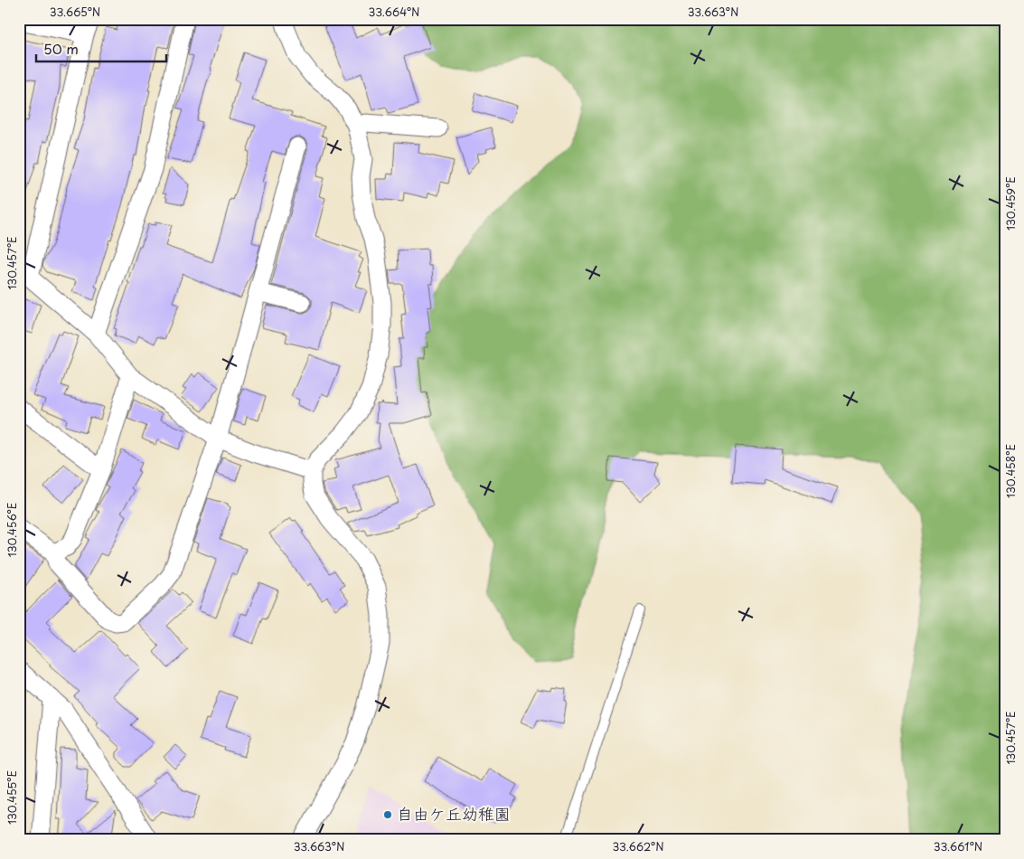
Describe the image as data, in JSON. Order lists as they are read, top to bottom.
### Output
{
  "places": ["自由ケ丘幼稚園"],
  "scale_bar": "50 m",
  "coordinates": [
    "33.665°N",
    "33.664°N",
    "33.663°N",
    "130.459°E",
    "130.457°E",
    "130.458°E",
    "130.456°E",
    "130.455°E",
    "33.662°N",
    "33.661°N"
  ]
}
